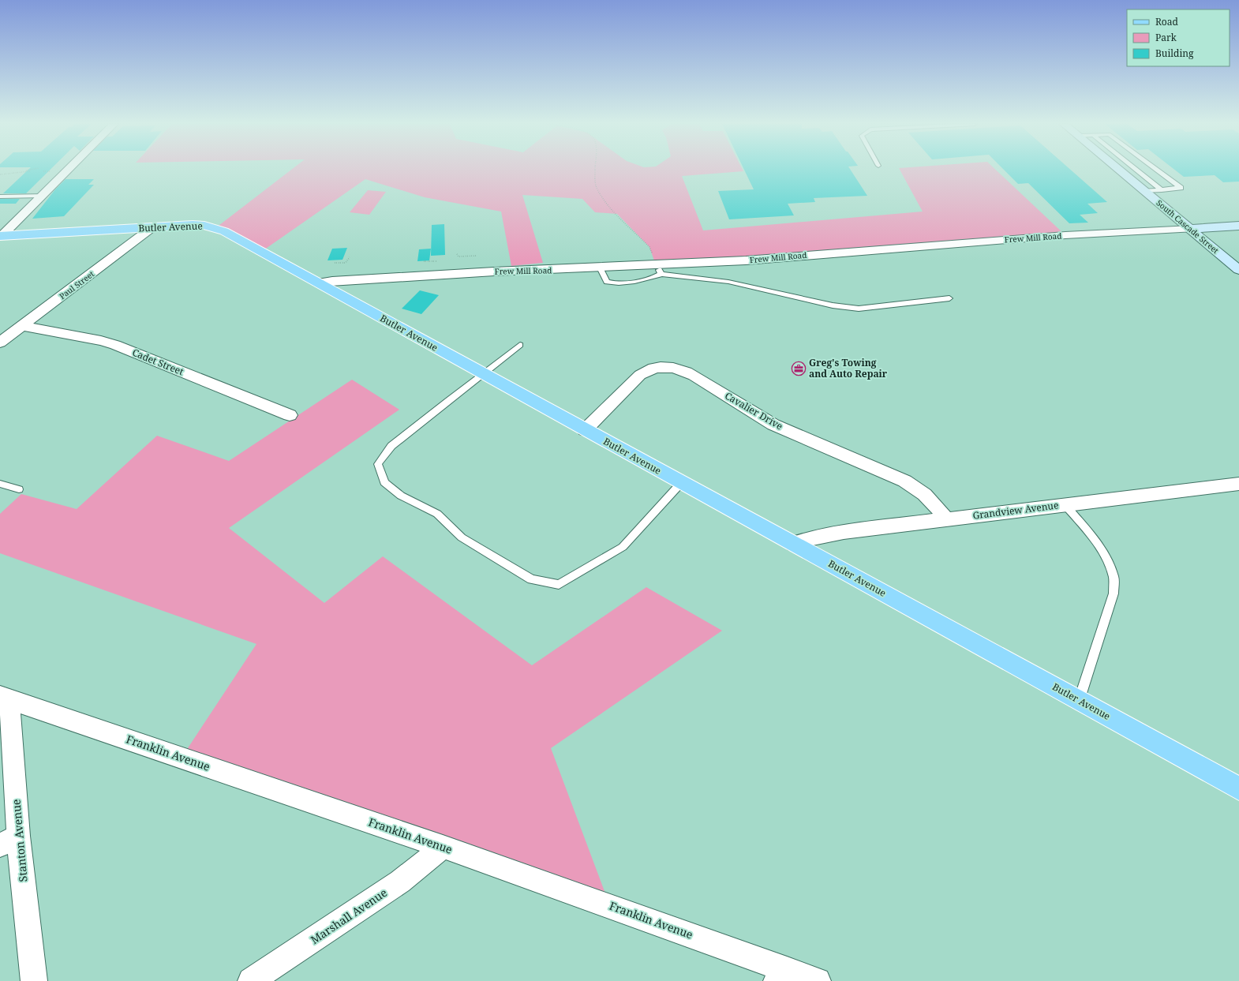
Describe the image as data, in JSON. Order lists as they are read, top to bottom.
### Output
{
  "streets": {
    "main road": ["Butler Avenue"],
    "street": [
      "South Cascade Street",
      "Frew Mill Road",
      "Paul Street",
      "Cadet Street",
      "Cavalier Drive",
      "Grandview Avenue",
      "Franklin Avenue",
      "Stanton Avenue",
      "Marshall Avenue"
    ]
  },
  "crossings": [
    ["South Cascade Street", "Frew Mill Road"],
    ["Butler Avenue", "Frew Mill Road"],
    ["Butler Avenue", "Paul Street"],
    ["Butler Avenue", "Cavalier Drive"],
    ["Butler Avenue", "Grandview Avenue"],
    ["Paul Street", "Cadet Street"],
    ["Cavalier Drive", "Grandview Avenue"],
    ["Franklin Avenue", "Stanton Avenue"],
    ["Franklin Avenue", "Marshall Avenue"]
  ],
  "places": {
    "office": ["Greg's Towing and Auto Repair"]
  },
  "legend": ["Road", "Park", "Building"]
}
